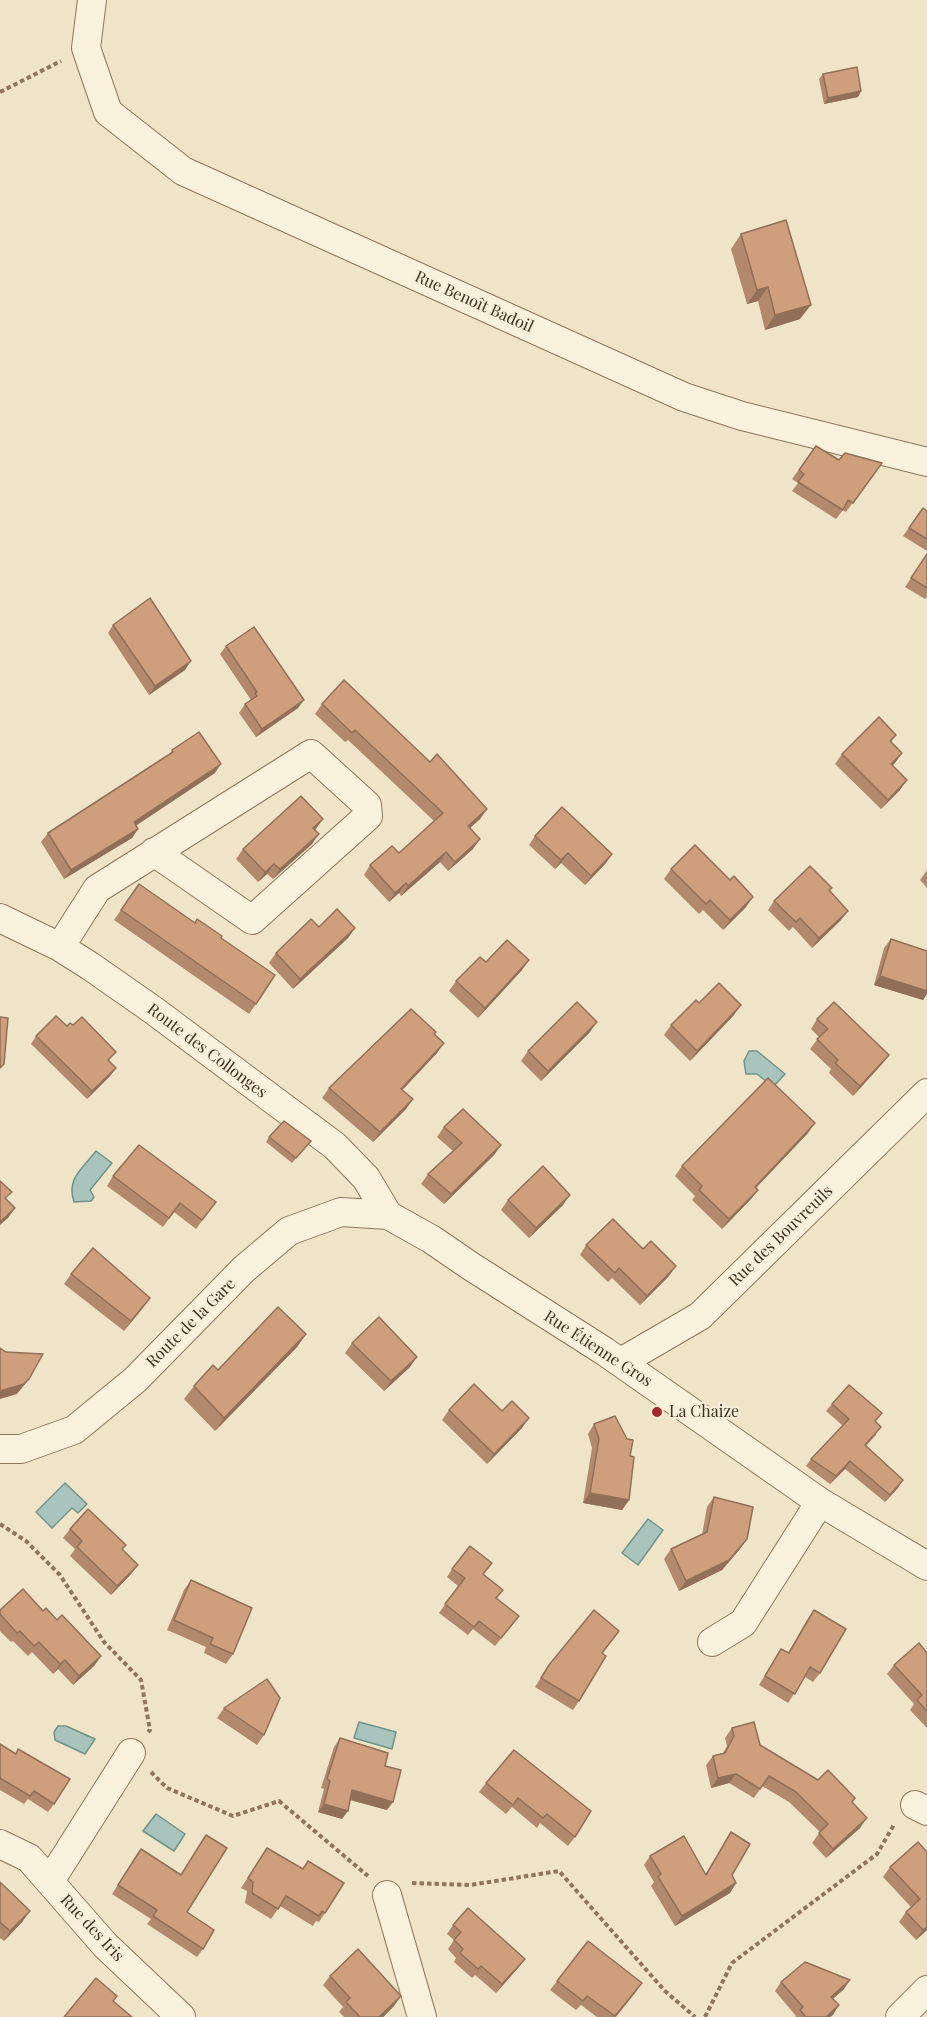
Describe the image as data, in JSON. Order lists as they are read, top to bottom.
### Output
{
  "streets": {
    "street": [
      "Rue Benoît Badoil",
      "Route des Collonges",
      "Rue des Bouvreuils",
      "Route de la Gare",
      "Rue Étienne Gros",
      "Rue des Iris"
    ]
  },
  "crossings": [
    ["Route des Collonges", "Route de la Gare"],
    ["Route des Collonges", "Rue Étienne Gros"],
    ["Rue des Bouvreuils", "Rue Étienne Gros"],
    ["Route de la Gare", "Rue Étienne Gros"]
  ],
  "places": ["La Chaize"]
}
